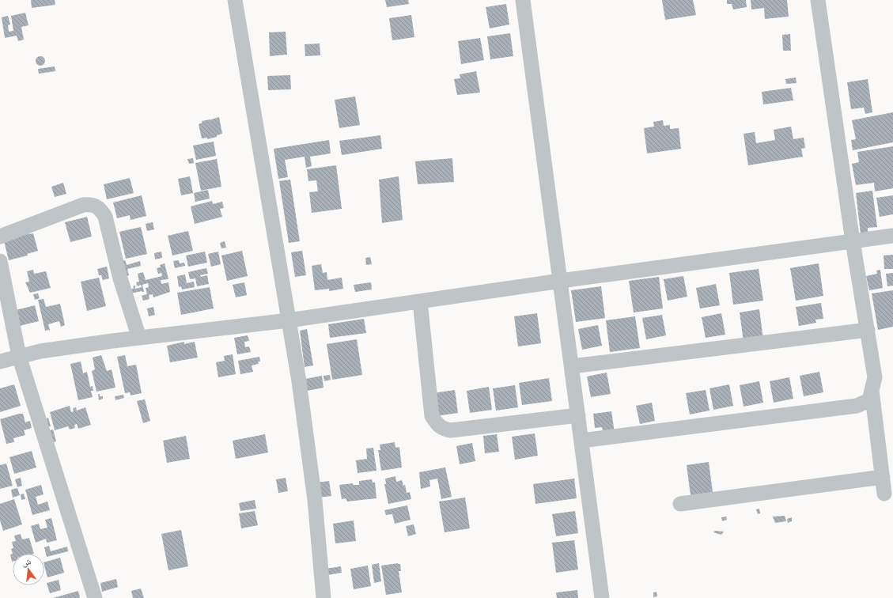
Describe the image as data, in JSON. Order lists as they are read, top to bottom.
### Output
{
  "north": "top"
}
